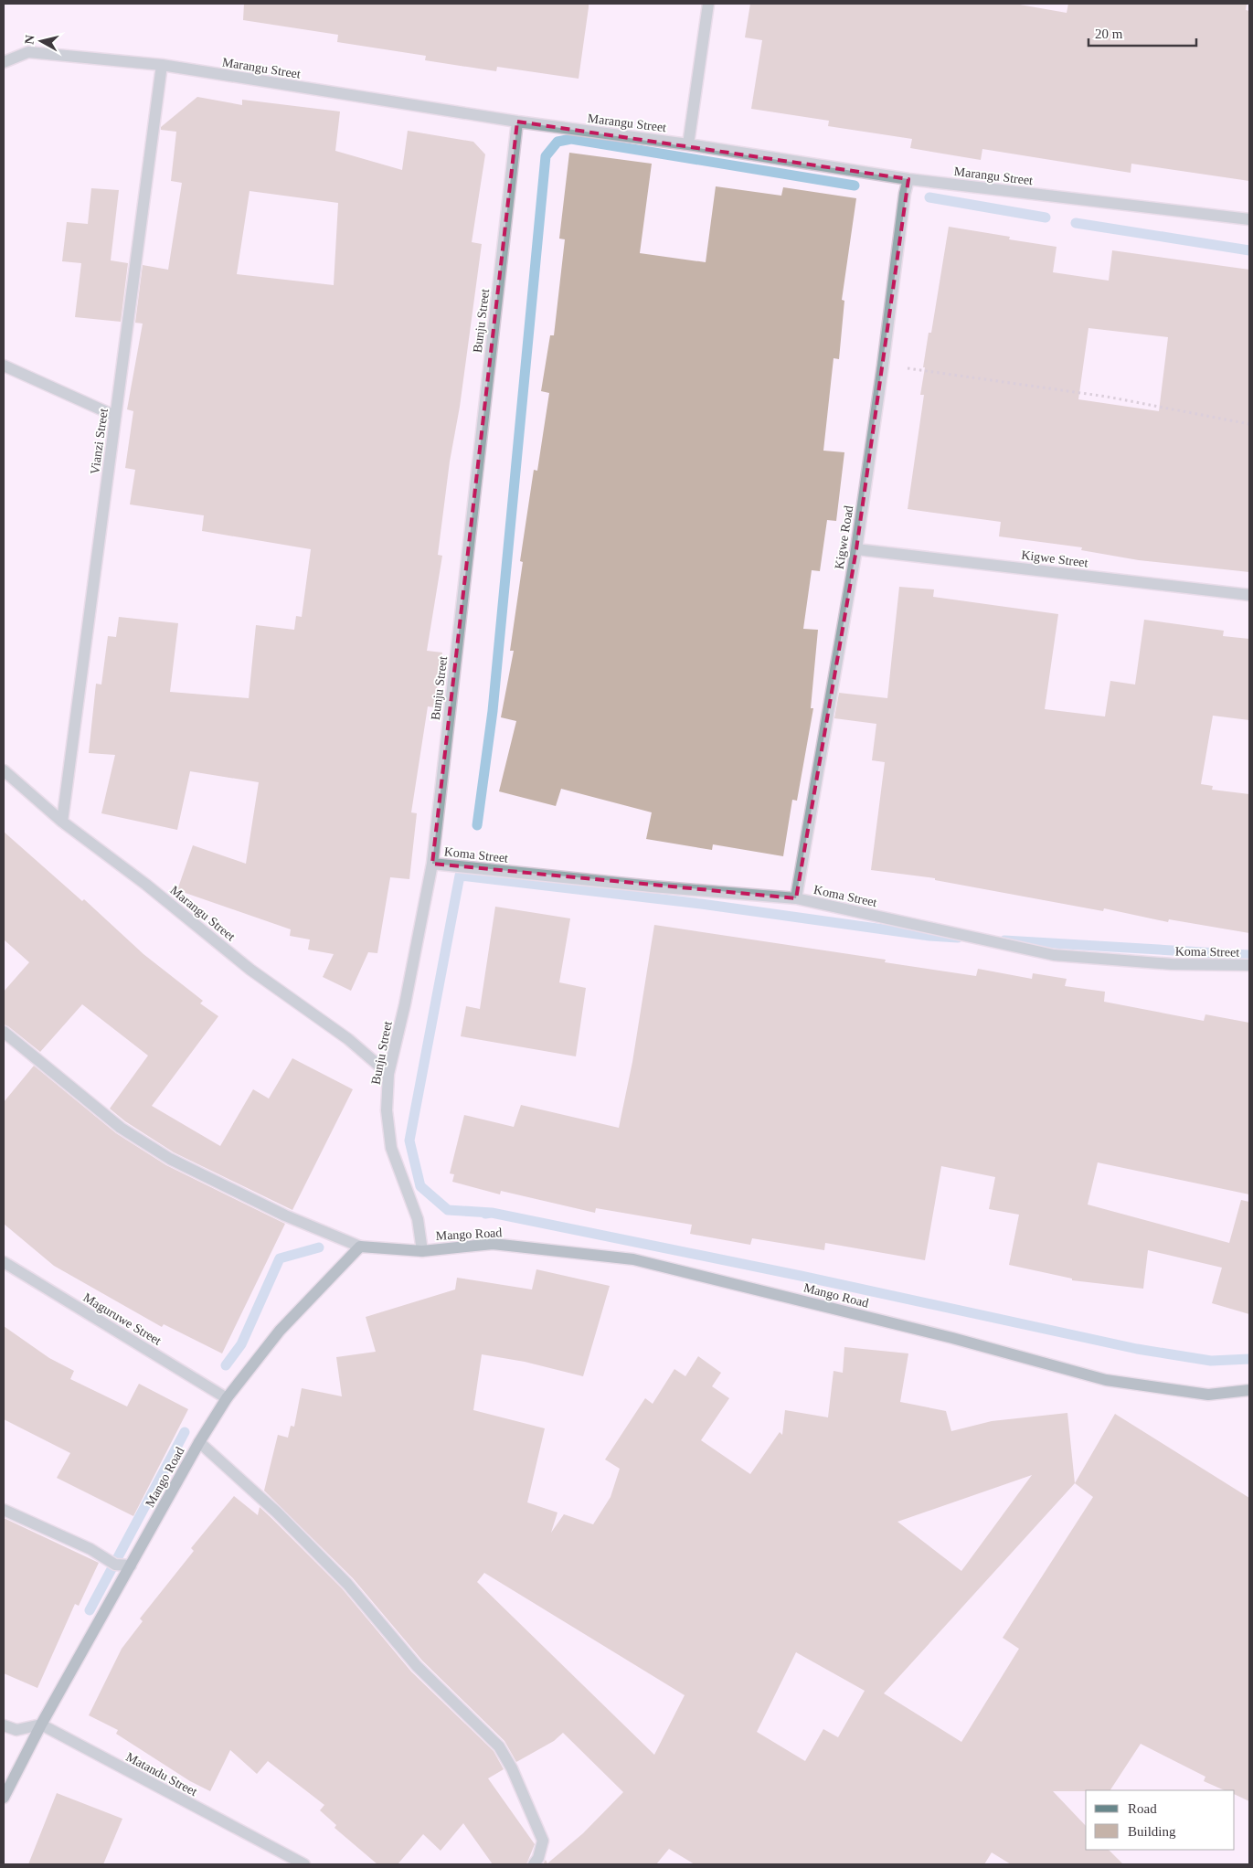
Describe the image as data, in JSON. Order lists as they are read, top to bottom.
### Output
{
  "streets": {
    "street": [
      "Marangu Street",
      "Bunju Street",
      "Vianzi Street",
      "Kigwe Road",
      "Kigwe Street",
      "Koma Street",
      "Mango Road",
      "Maguruwe Street",
      "Matandu Street"
    ]
  },
  "crossings": [
    ["Marangu Street", "Bunju Street"],
    ["Marangu Street", "Vianzi Street"],
    ["Marangu Street", "Kigwe Road"],
    ["Bunju Street", "Koma Street"],
    ["Bunju Street", "Mango Road"],
    ["Kigwe Road", "Kigwe Street"],
    ["Kigwe Road", "Koma Street"],
    ["Mango Road", "Maguruwe Street"],
    ["Mango Road", "Matandu Street"]
  ],
  "legend": ["Road", "Building"],
  "scale_bar": "20 m",
  "north": "left"
}
